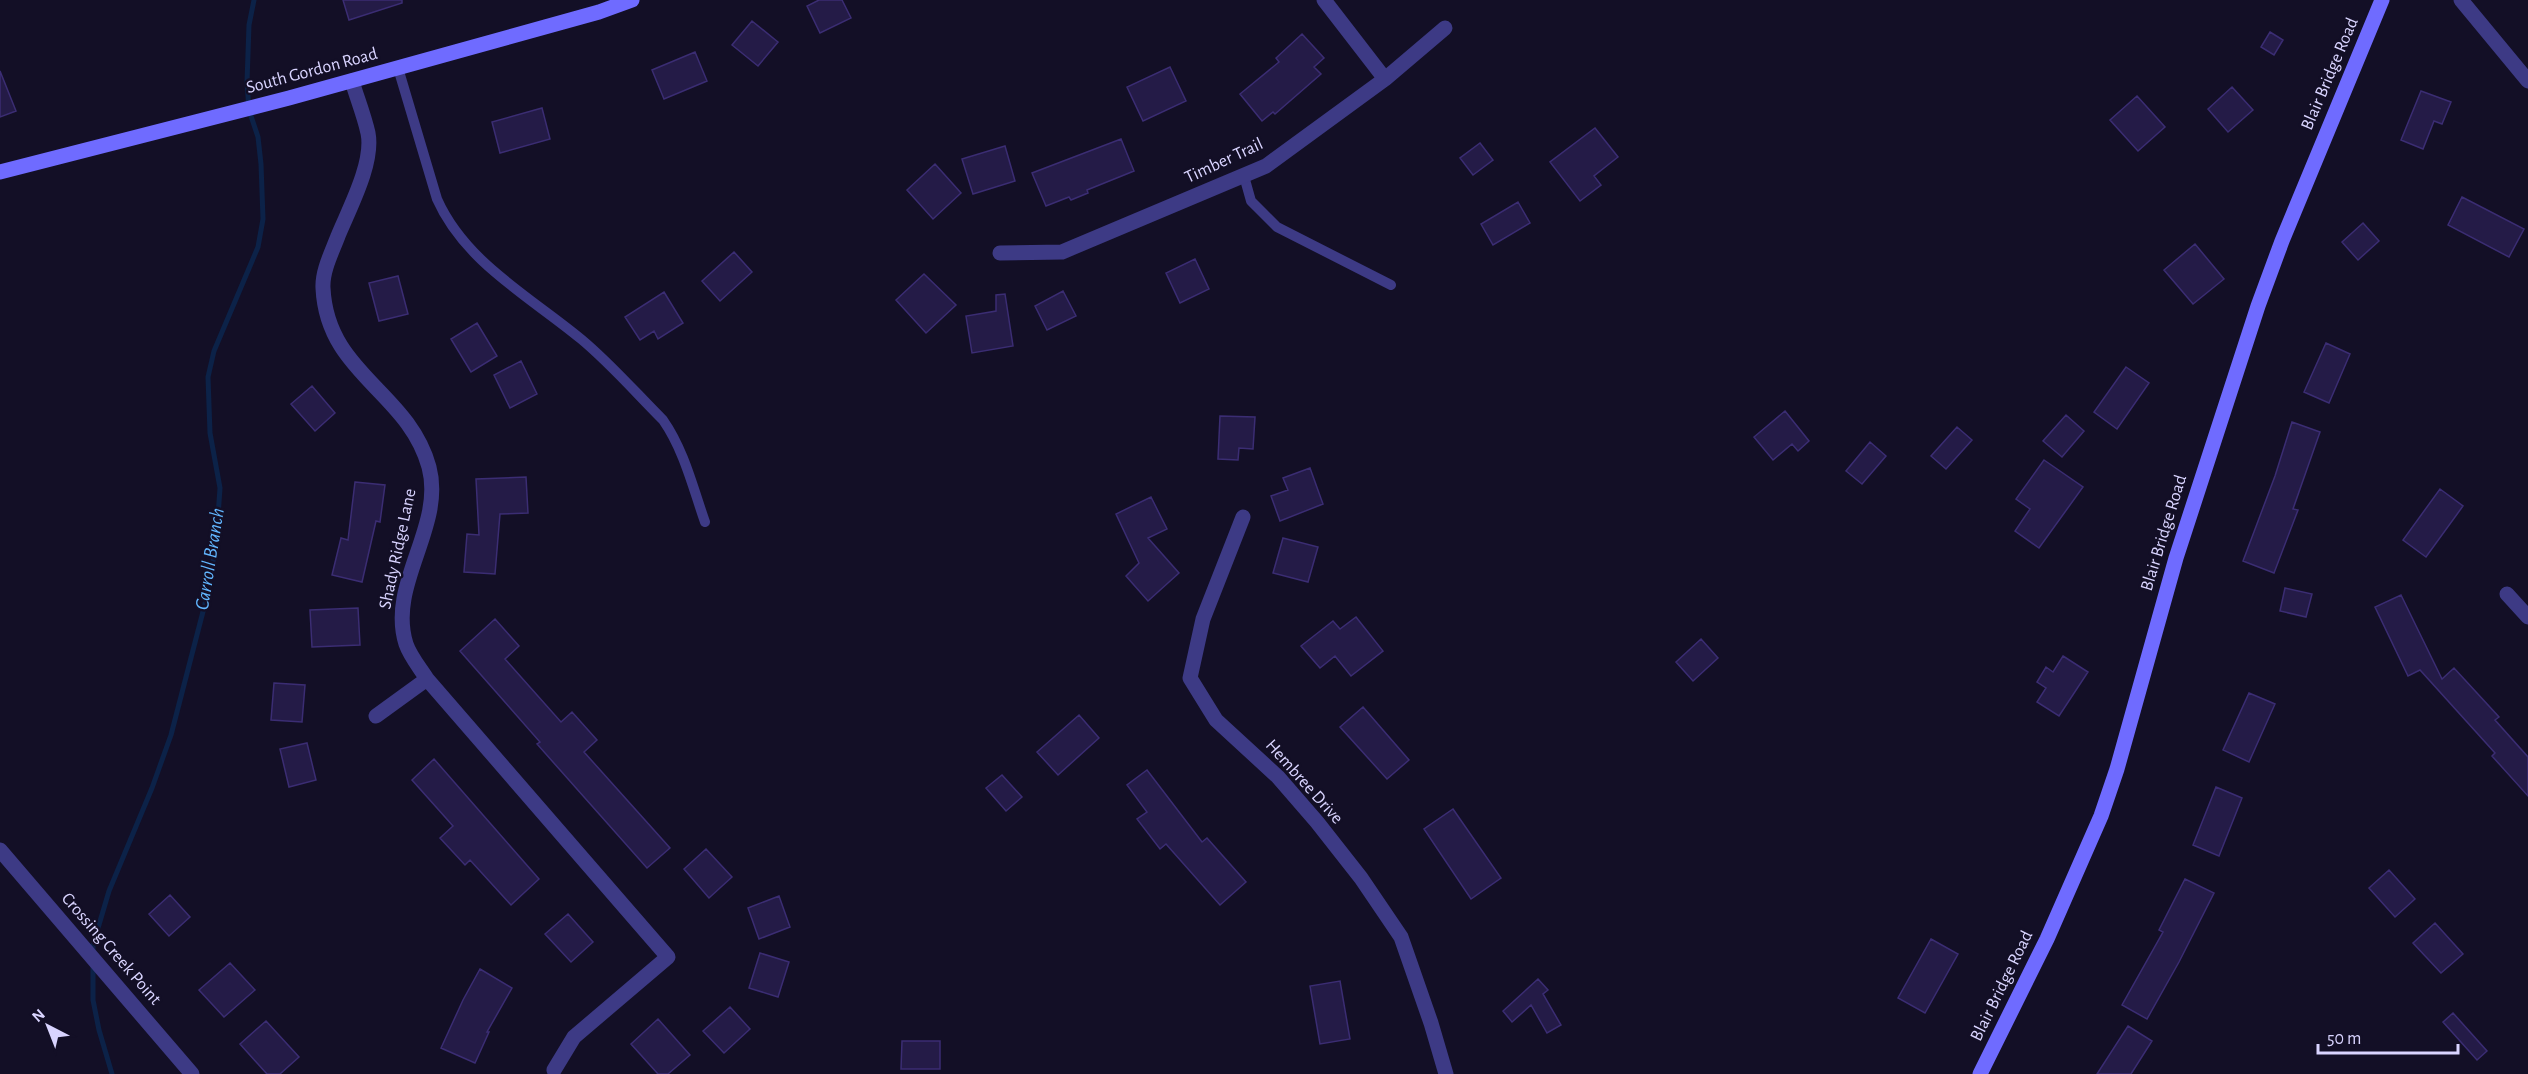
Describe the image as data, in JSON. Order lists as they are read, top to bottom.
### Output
{
  "streets": {
    "street": [
      "South Gordon Road",
      "Blair Bridge Road",
      "Timber Trail",
      "Shady Ridge Lane",
      "Hembree Drive",
      "Crossing Creek Point"
    ]
  },
  "crossings": [
    ["South Gordon Road", "Shady Ridge Lane"]
  ],
  "water": ["Carroll Branch"],
  "scale_bar": "50 m",
  "north": "top left"
}
